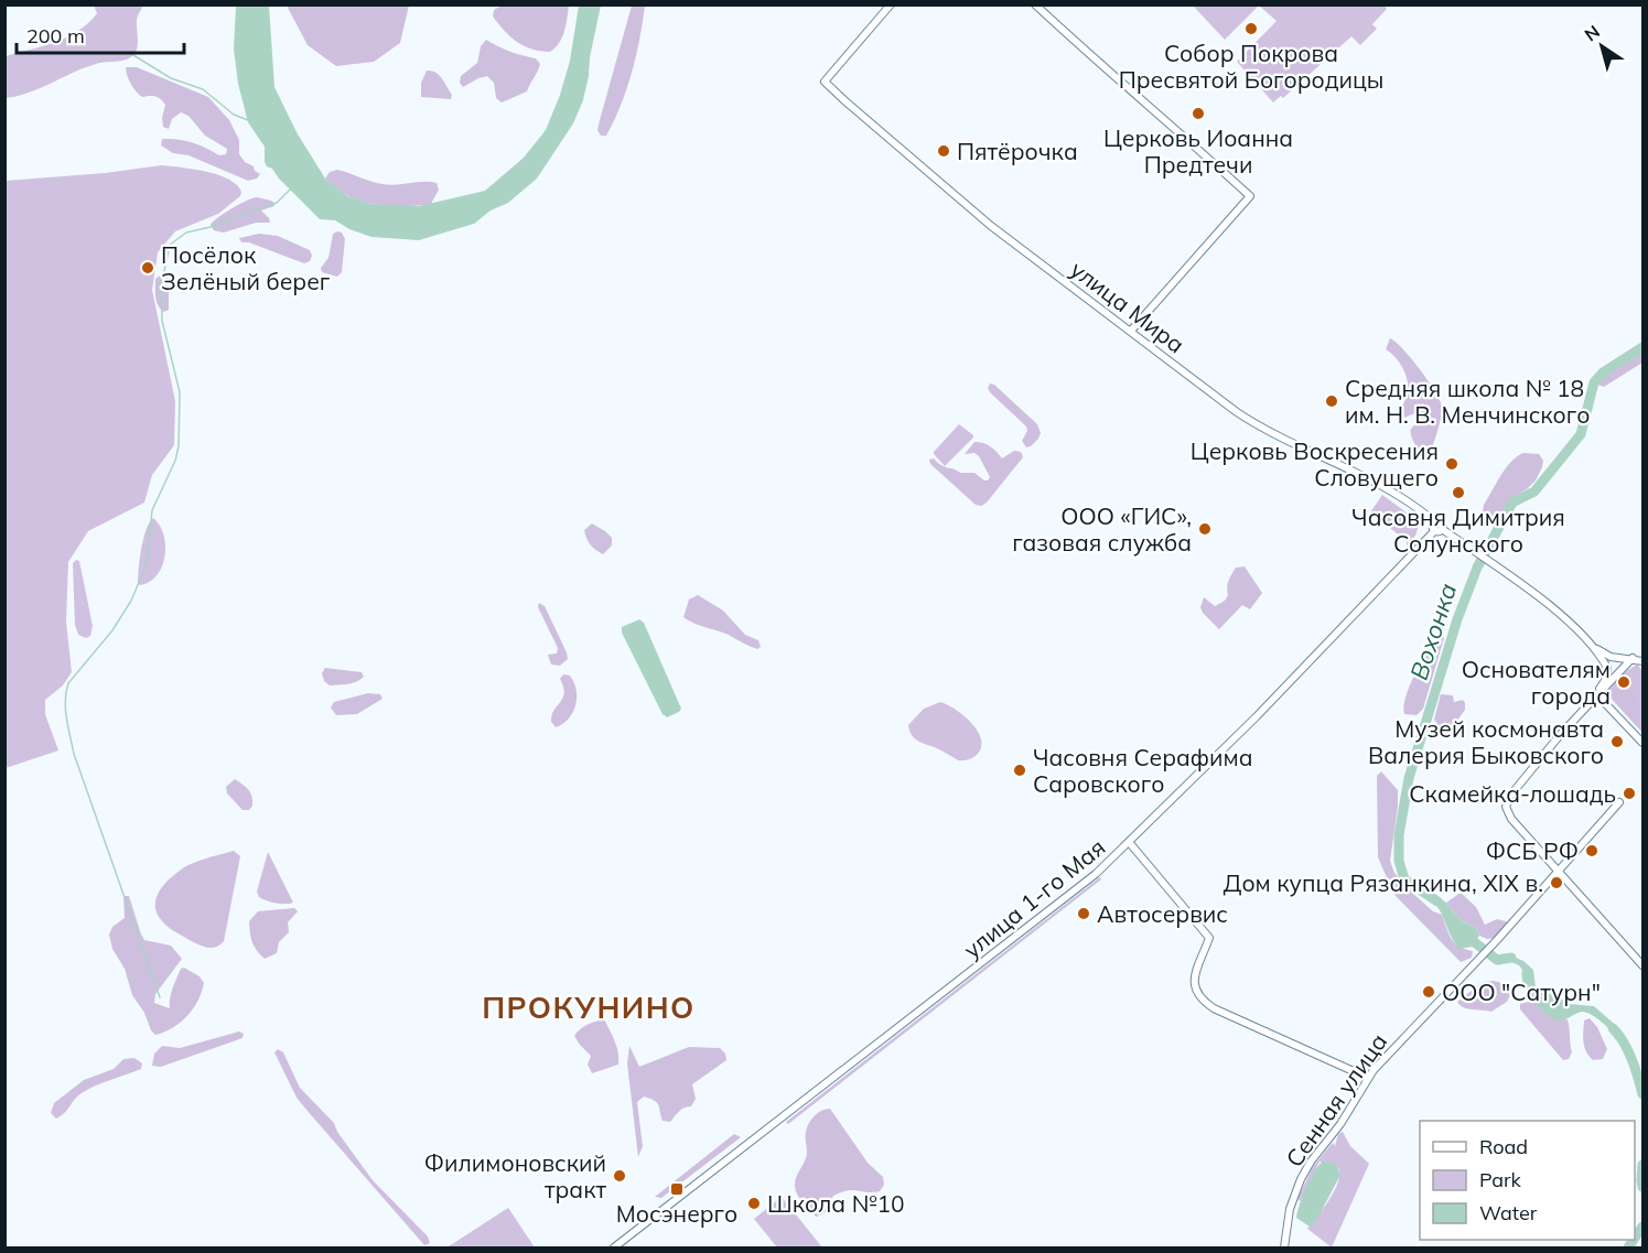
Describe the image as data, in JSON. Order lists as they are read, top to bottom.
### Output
{
  "streets": {
    "street": ["улица Мира", "улица 1-го Мая", "Сенная улица"]
  },
  "crossings": [
    ["улица Мира", "улица 1-го Мая"]
  ],
  "districts": ["ПРОКУНИНО"],
  "water": ["Вохонка"],
  "places": {
    "other": [
      "Собор Покрова Пресвятой Богородицы",
      "Церковь Иоанна Предтечи",
      "Пятёрочка",
      "Посёлок Зелёный берег",
      "Средняя школа № 18 им. Н. В. Менчинского",
      "Церковь Воскресения Словущего",
      "Часовня Димитрия Солунского",
      "ООО «ГИС», газовая служба",
      "Основателям города",
      "Музей космонавта Валерия Быковского",
      "Часовня Серафима Саровского",
      "Скамейка-лошадь",
      "ФСБ РФ",
      "Дом купца Рязанкина, XIX в.",
      "Автосервис",
      "ООО \"Сатурн\"",
      "Филимоновский тракт",
      "Школа №10"
    ],
    "transit": ["Мосэнерго"]
  },
  "legend": ["Road", "Park", "Water"],
  "scale_bar": "200 m",
  "north": "top left"
}
